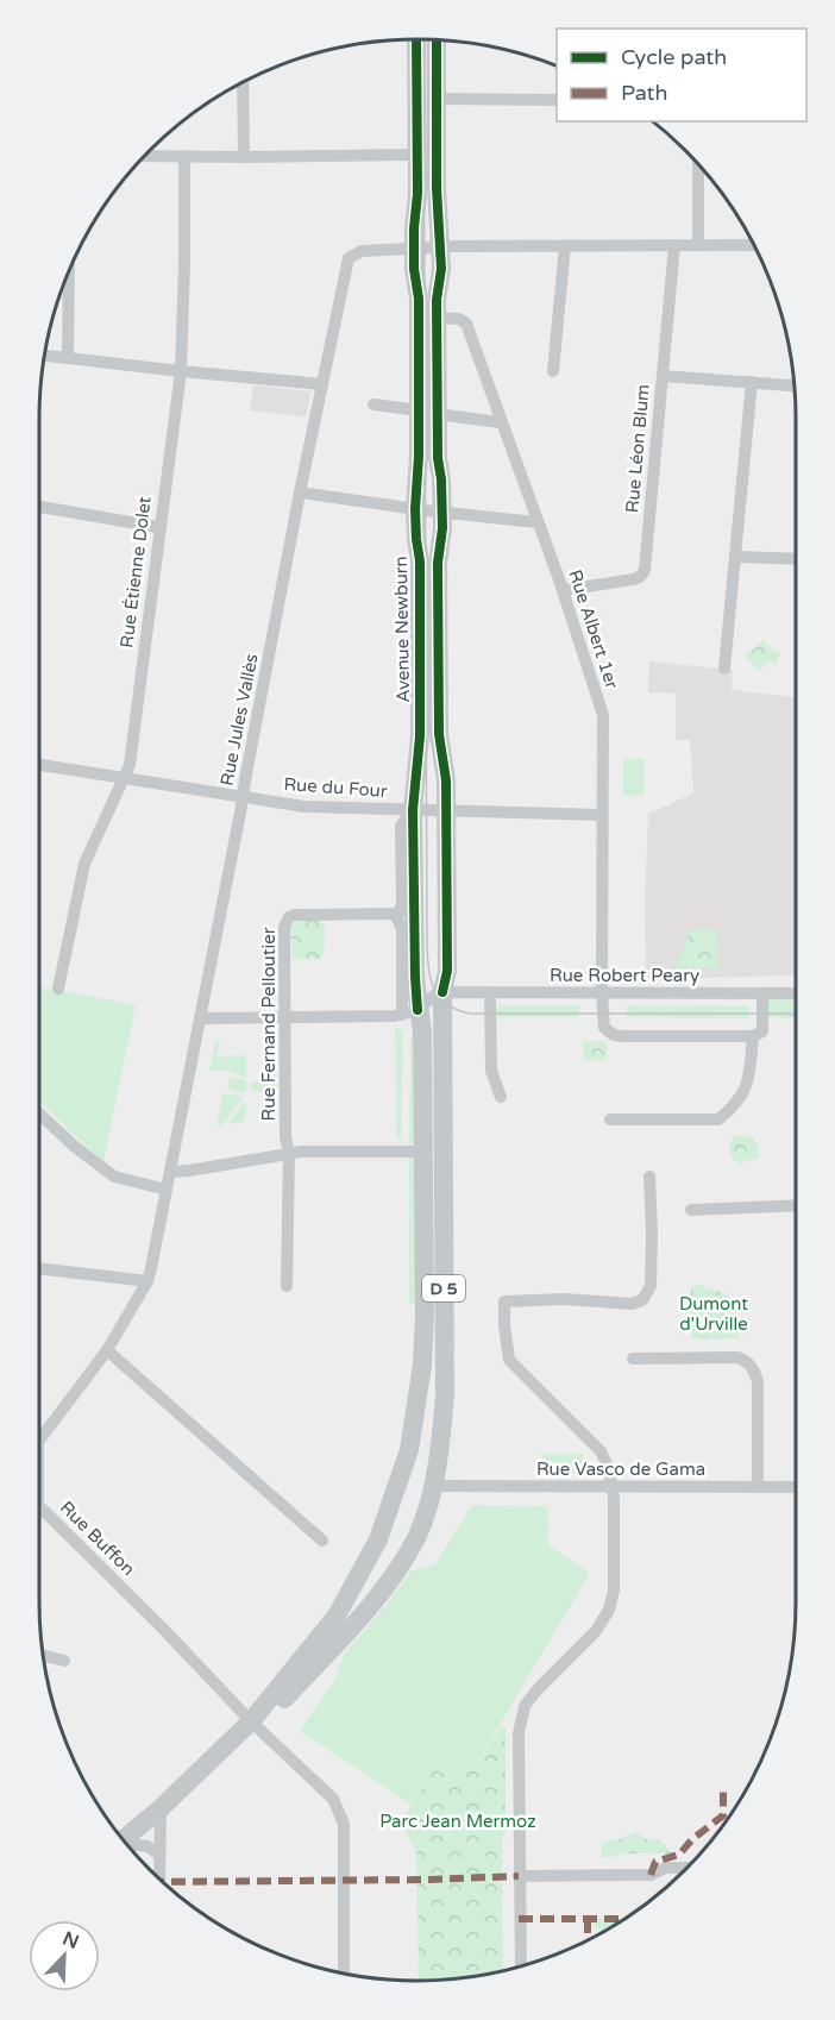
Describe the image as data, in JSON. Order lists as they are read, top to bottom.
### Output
{
  "streets": {
    "main road": ["Avenue Newburn", "D 5"],
    "street": [
      "Rue Léon Blum",
      "Rue Étienne Dolet",
      "Rue Albert 1er",
      "Rue Jules Vallès",
      "Rue du Four",
      "Rue Robert Peary",
      "Rue Fernand Pelloutier",
      "Rue Vasco de Gama",
      "Rue Buffon"
    ]
  },
  "crossings": [
    ["Rue Léon Blum", "Rue Albert 1er"],
    ["Rue Léon Blum", "Rue Jules Vallès"],
    ["Rue Étienne Dolet", "Rue du Four"],
    ["Avenue Newburn", "Rue Albert 1er"],
    ["Avenue Newburn", "Rue Jules Vallès"],
    ["Avenue Newburn", "Rue du Four"],
    ["Avenue Newburn", "Rue Robert Peary"],
    ["Avenue Newburn", "D 5"],
    ["Avenue Newburn", "Rue Vasco de Gama"],
    ["Avenue Newburn", "Rue Buffon"],
    ["Rue Albert 1er", "Rue du Four"],
    ["Rue Albert 1er", "Rue Robert Peary"],
    ["Rue Jules Vallès", "Rue du Four"],
    ["Rue Jules Vallès", "D 5"],
    ["Rue Jules Vallès", "Rue Buffon"],
    ["D 5", "Rue Vasco de Gama"],
    ["D 5", "Rue Buffon"]
  ],
  "parks": ["Dumont d'Urville", "Parc Jean Mermoz"],
  "legend": ["Cycle path", "Path"],
  "north": "top right"
}
